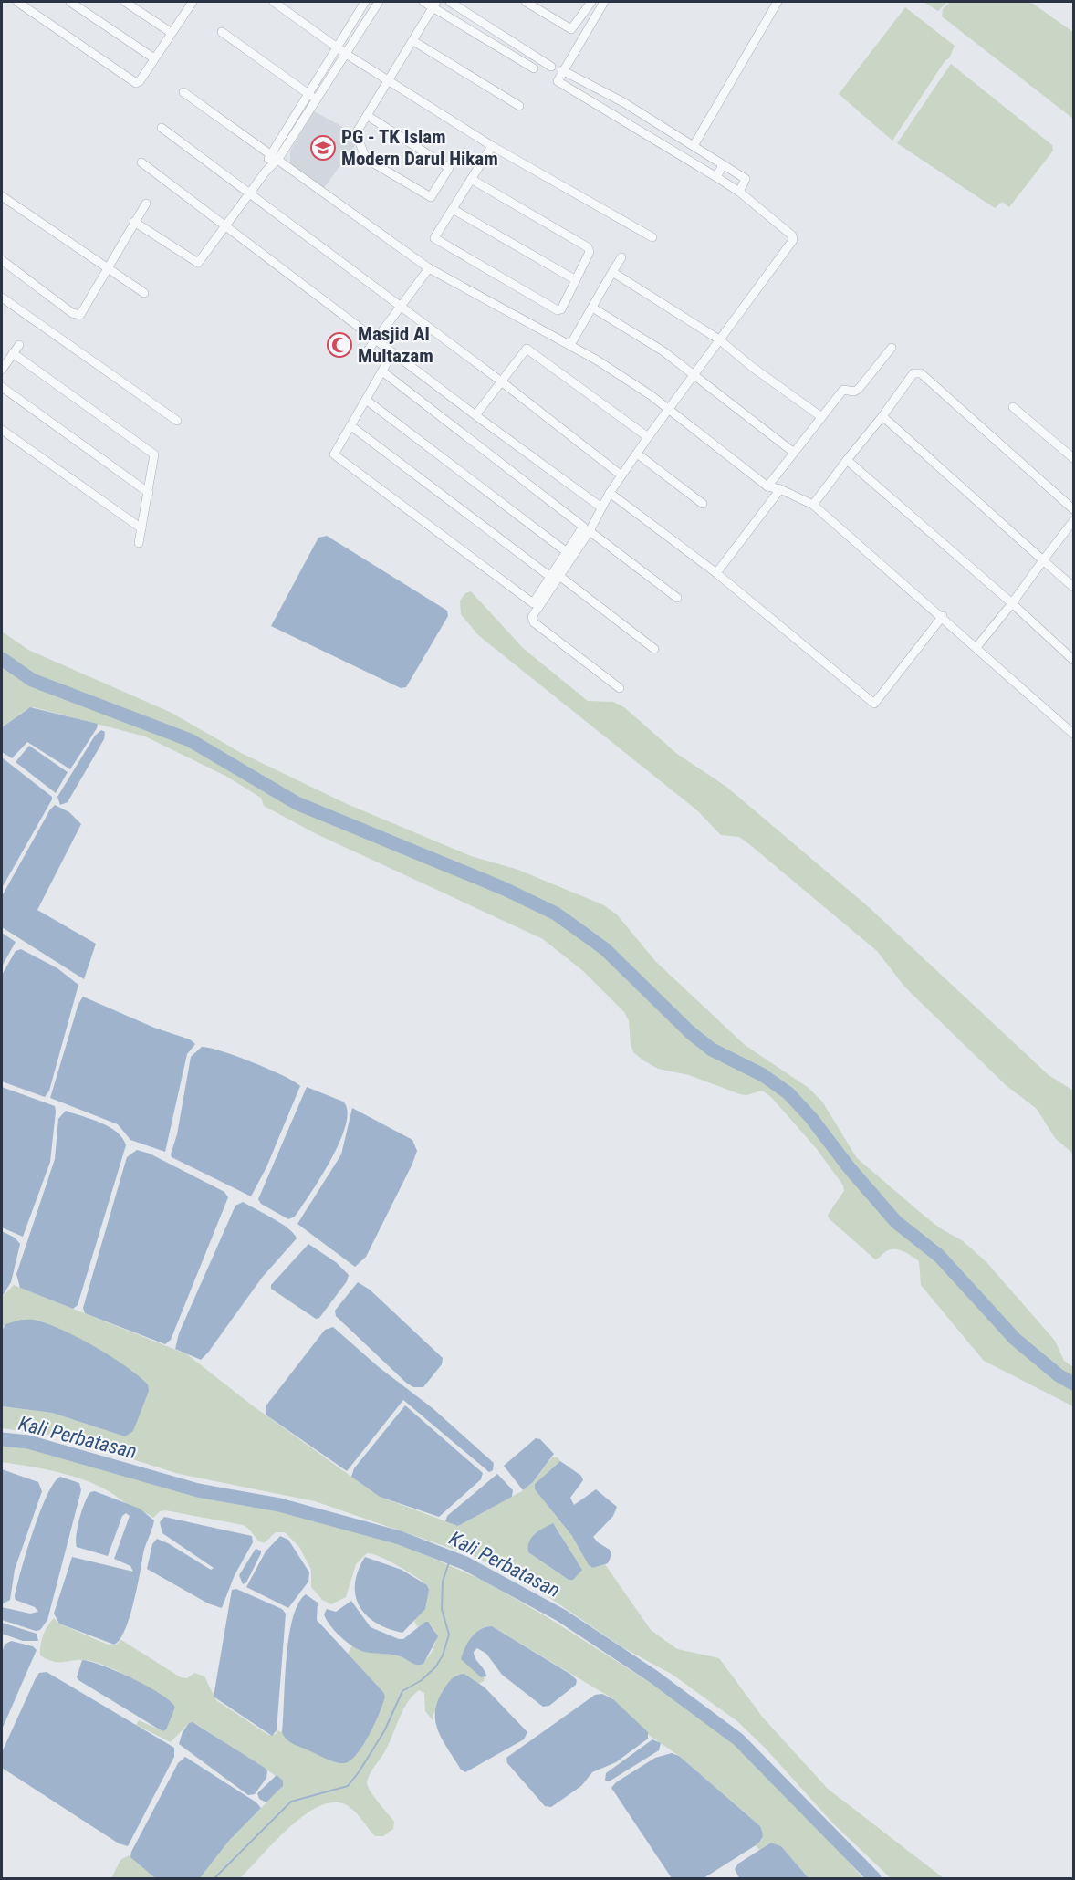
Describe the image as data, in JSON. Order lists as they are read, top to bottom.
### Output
{
  "water": ["Kali Perbatasan"],
  "places": {
    "school or university": ["PG - TK Islam Modern Darul Hikam"],
    "mosque": ["Masjid Al Multazam"]
  }
}
